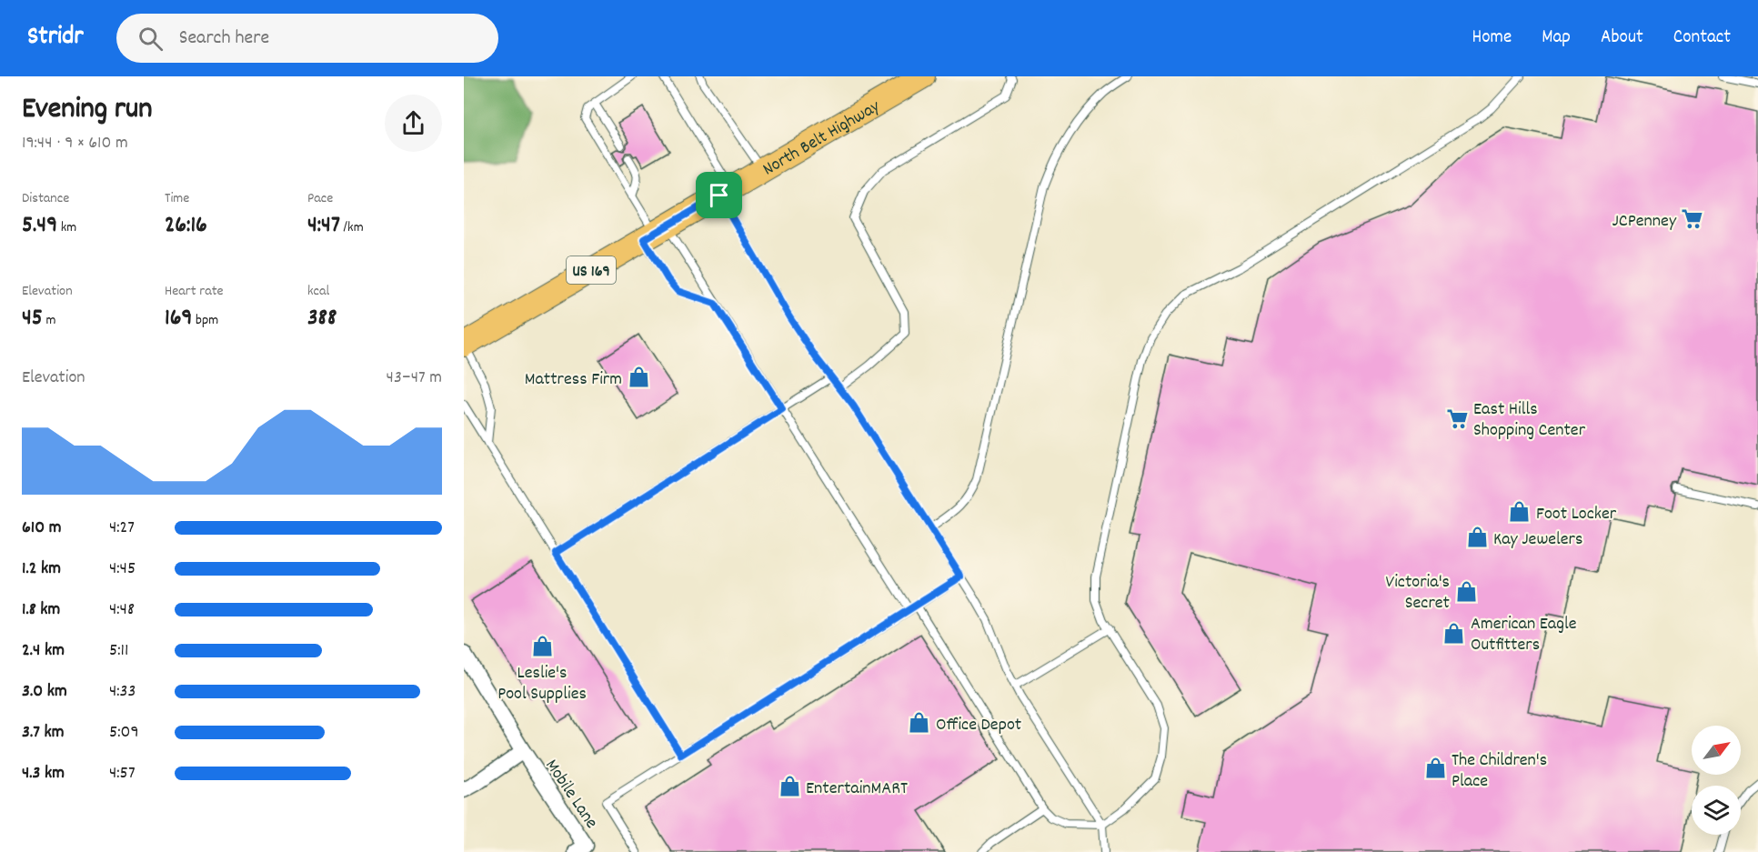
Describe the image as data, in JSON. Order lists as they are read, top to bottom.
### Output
{
  "streets": {
    "main road": ["North Belt Highway", "US 169"],
    "street": ["Mobile Lane"]
  },
  "places": {
    "supermarket": ["JCPenney", "East Hills Shopping Center"],
    "shop": [
      "Mattress Firm",
      "Foot Locker",
      "Kay Jewelers",
      "Victoria's Secret",
      "American Eagle Outfitters",
      "Leslie's Pool Supplies",
      "Office Depot",
      "The Children's Place",
      "EntertainMART"
    ]
  },
  "north": "top right",
  "page": {
    "header": "Stridr",
    "search": "Search here",
    "nav": [
      "Home",
      "Map",
      "About",
      "Contact"
    ],
    "heading": ["Evening run", "19:44 · 9 × 610 m"],
    "stats": [
      ["Distance", "5.49 km"],
      ["Time", "26:16"],
      ["Pace", "4:47 /km"],
      ["Elevation", "45 m"],
      ["Heart rate", "169 bpm"],
      ["kcal", "388"]
    ],
    "chart": ["Elevation", "43–47 m"],
    "list": [
      {
        "name": "610 m",
        "note": "4:27"
      },
      {
        "name": "1.2 km",
        "note": "4:45"
      },
      {
        "name": "1.8 km",
        "note": "4:48"
      },
      {
        "name": "2.4 km",
        "note": "5:11"
      },
      {
        "name": "3.0 km",
        "note": "4:33"
      },
      {
        "name": "3.7 km",
        "note": "5:09"
      },
      {
        "name": "4.3 km",
        "note": "4:57"
      }
    ]
  }
}
